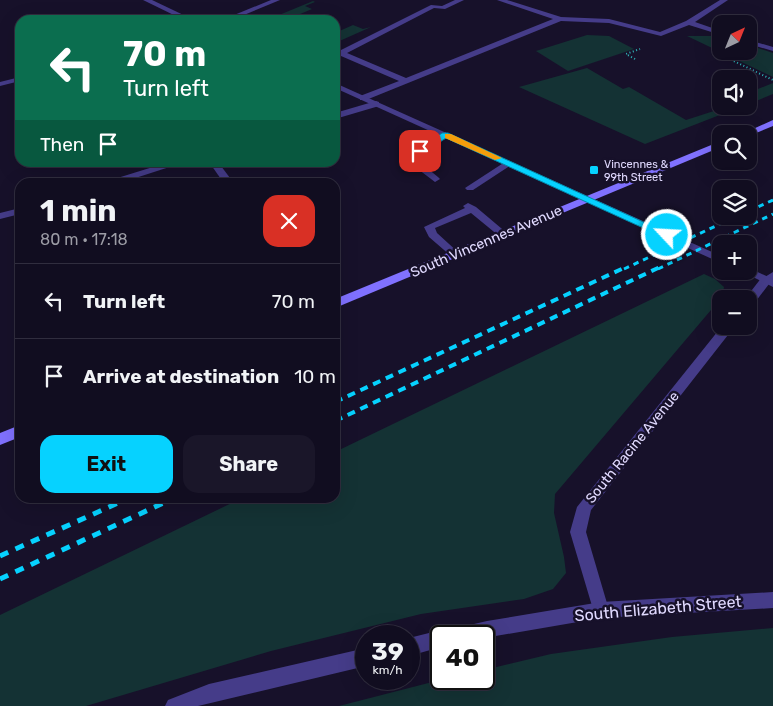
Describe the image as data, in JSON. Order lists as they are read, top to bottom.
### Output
{
  "streets": {
    "main road": ["South Vincennes Avenue"],
    "street": ["South Racine Avenue", "South Elizabeth Street"]
  },
  "crossings": [
    ["South Racine Avenue", "South Elizabeth Street"]
  ],
  "places": {
    "transit": ["Vincennes & 99th Street"]
  },
  "north": "top right",
  "page": {
    "map_buttons": ["+", "−"],
    "turn": ["70 m", "Turn left"],
    "then": "Then",
    "heading": ["1 min", "80 m · 17:18"],
    "list": [
      {
        "name": "Turn left",
        "value": "70 m"
      },
      {
        "name": "Arrive at destination",
        "value": "10 m"
      }
    ],
    "buttons": ["Exit", "Share"],
    "speed": "39 km/h",
    "limit": "40"
  }
}
